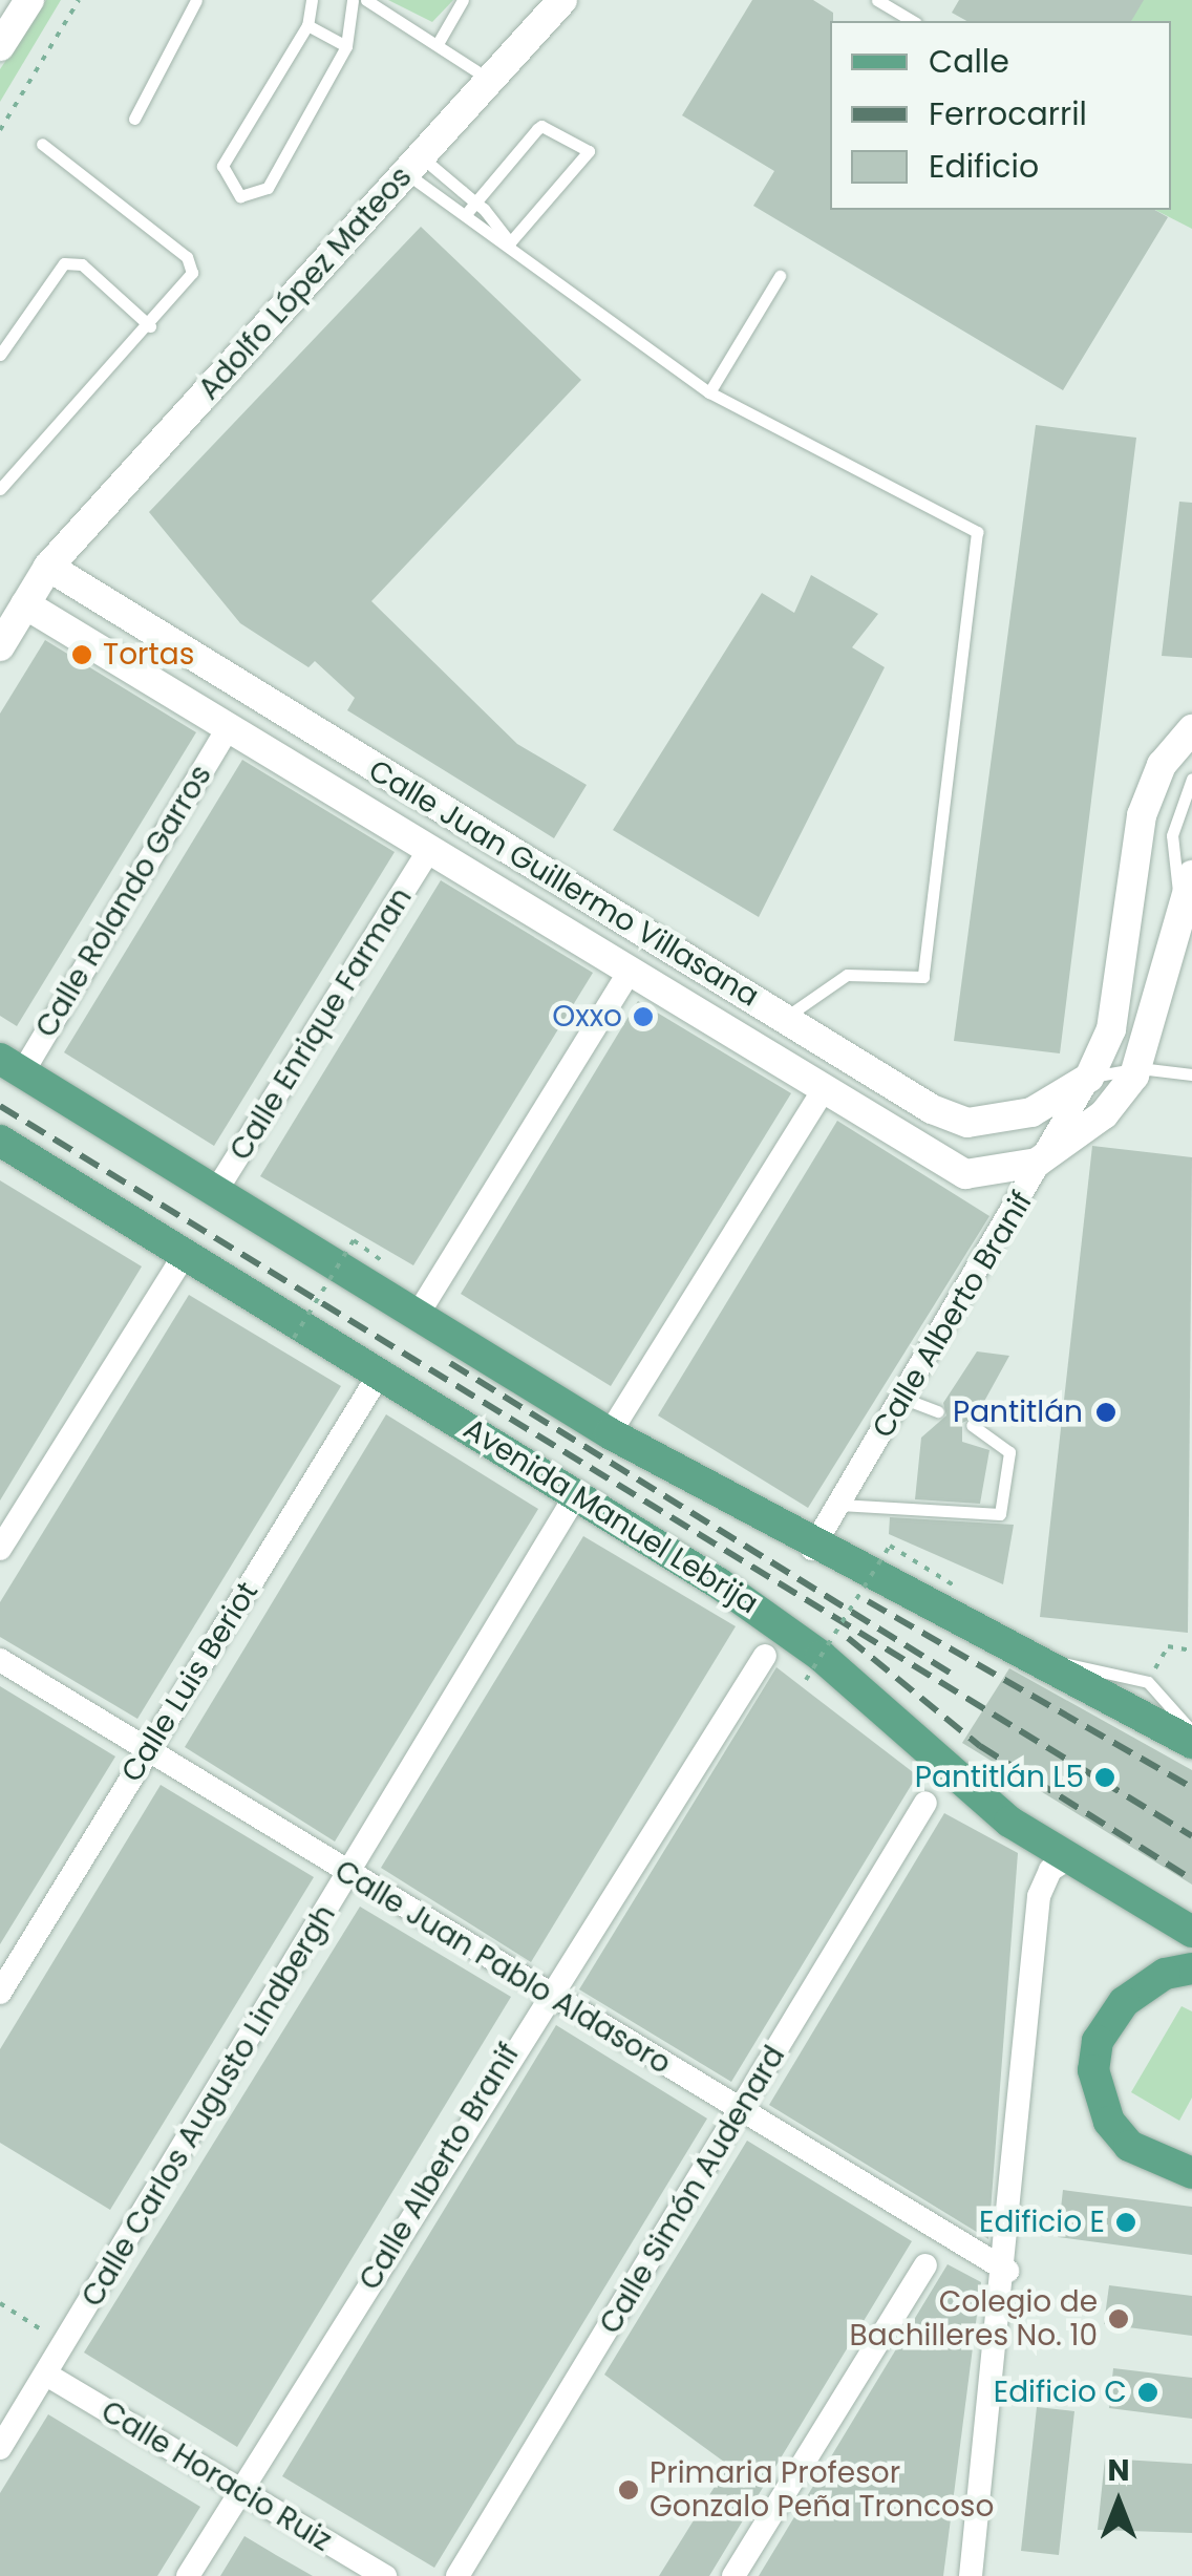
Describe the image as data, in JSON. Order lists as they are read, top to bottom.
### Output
{
  "streets": {
    "main road": ["Avenida Manuel Lebrija"],
    "street": [
      "Adolfo López Mateos",
      "Calle Juan Guillermo Villasana",
      "Calle Rolando Garros",
      "Calle Enrique Farman",
      "Calle Alberto Branif",
      "Calle Luis Beriot",
      "Calle Juan Pablo Aldasoro",
      "Calle Carlos Augusto Lindbergh",
      "Calle Simón Audenard",
      "Calle Horacio Ruiz"
    ]
  },
  "crossings": [
    ["Adolfo López Mateos", "Calle Juan Guillermo Villasana"],
    ["Calle Juan Guillermo Villasana", "Calle Rolando Garros"],
    ["Calle Juan Guillermo Villasana", "Calle Enrique Farman"],
    ["Calle Juan Guillermo Villasana", "Calle Alberto Branif"],
    ["Calle Alberto Branif", "Calle Juan Pablo Aldasoro"],
    ["Calle Alberto Branif", "Calle Horacio Ruiz"],
    ["Avenida Manuel Lebrija", "Calle Luis Beriot"],
    ["Avenida Manuel Lebrija", "Calle Carlos Augusto Lindbergh"],
    ["Calle Luis Beriot", "Calle Juan Pablo Aldasoro"],
    ["Calle Juan Pablo Aldasoro", "Calle Carlos Augusto Lindbergh"],
    ["Calle Juan Pablo Aldasoro", "Calle Simón Audenard"],
    ["Calle Carlos Augusto Lindbergh", "Calle Horacio Ruiz"]
  ],
  "places": [
    "Tortas",
    "Oxxo",
    "Pantitlán",
    "Pantitlán L5",
    "Edificio E",
    "Colegio de Bachilleres No. 10",
    "Edificio C",
    "Primaria Profesor Gonzalo Peña Troncoso"
  ],
  "legend": ["Calle", "Ferrocarril", "Edificio"],
  "north": "top"
}
